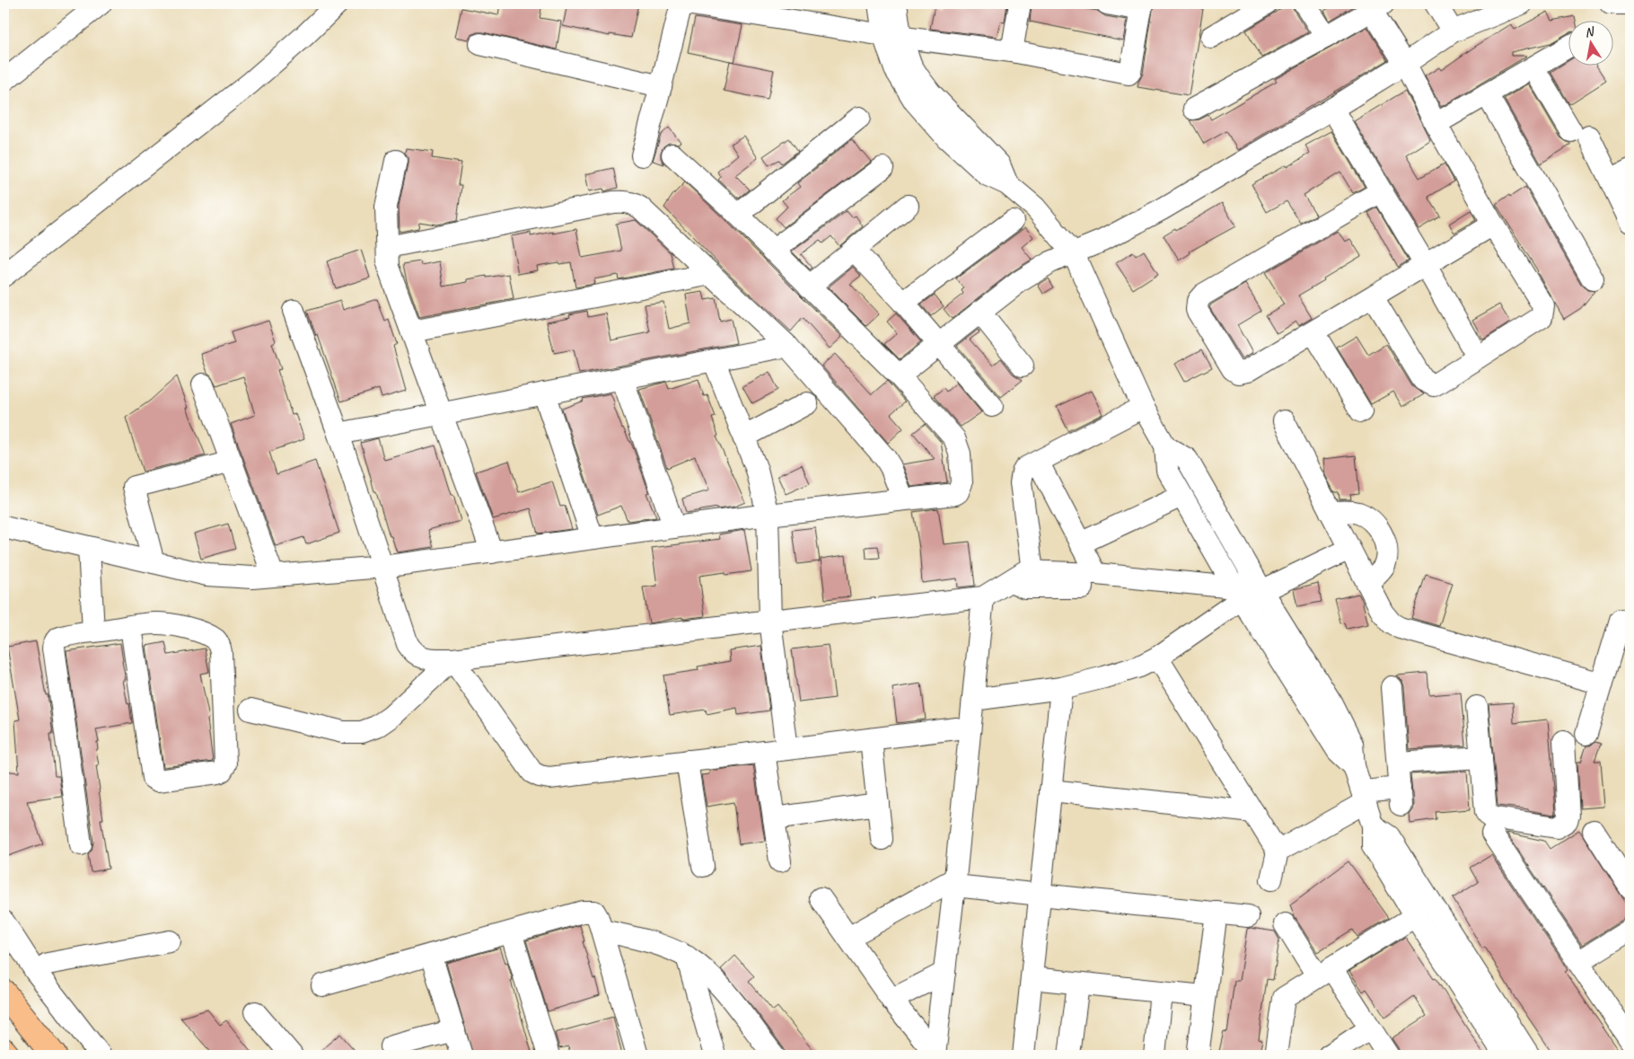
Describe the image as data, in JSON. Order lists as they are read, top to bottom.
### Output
{
  "north": "top"
}
